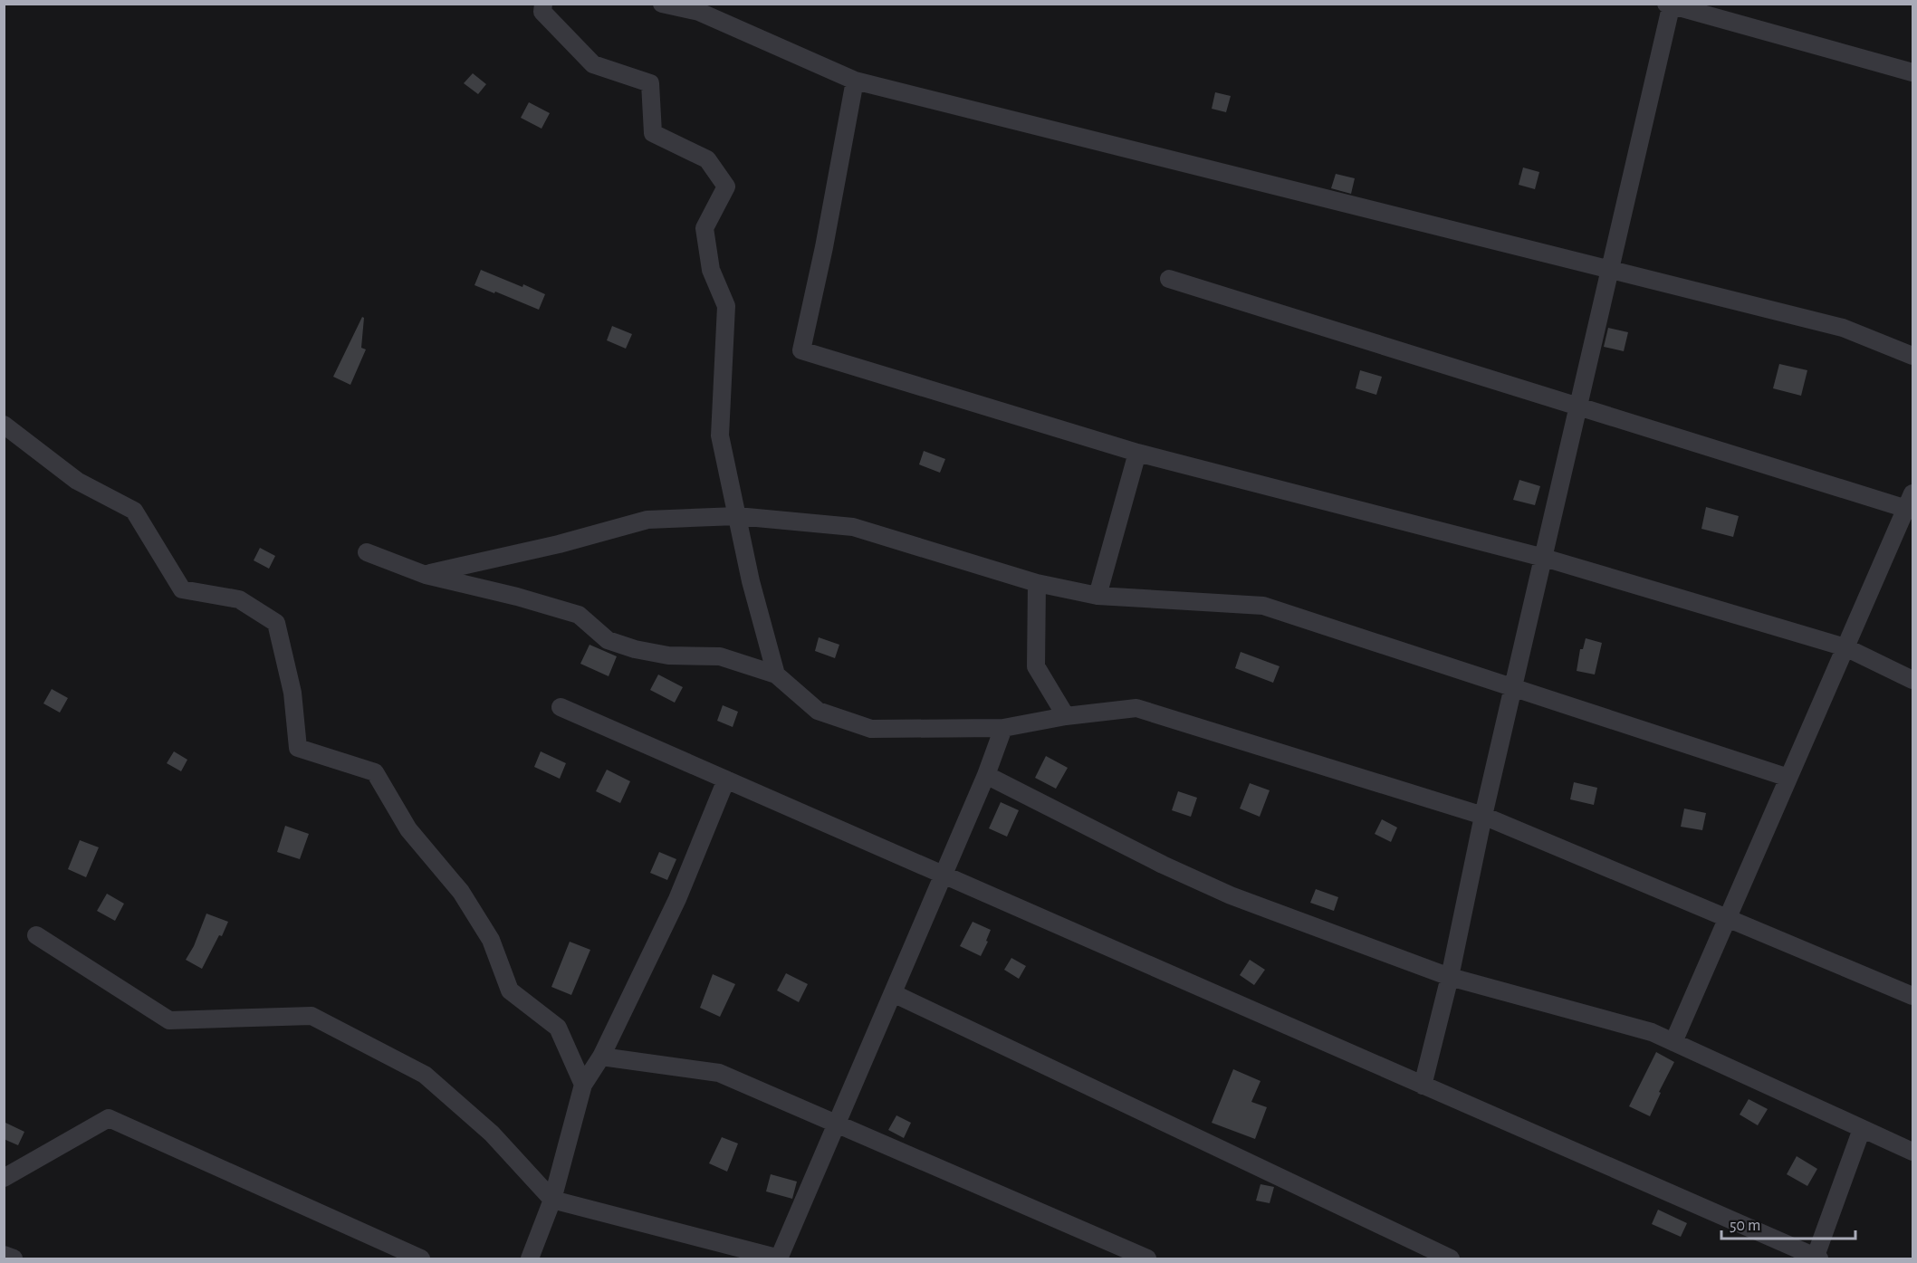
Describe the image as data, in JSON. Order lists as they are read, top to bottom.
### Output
{
  "scale_bar": "50 m"
}
